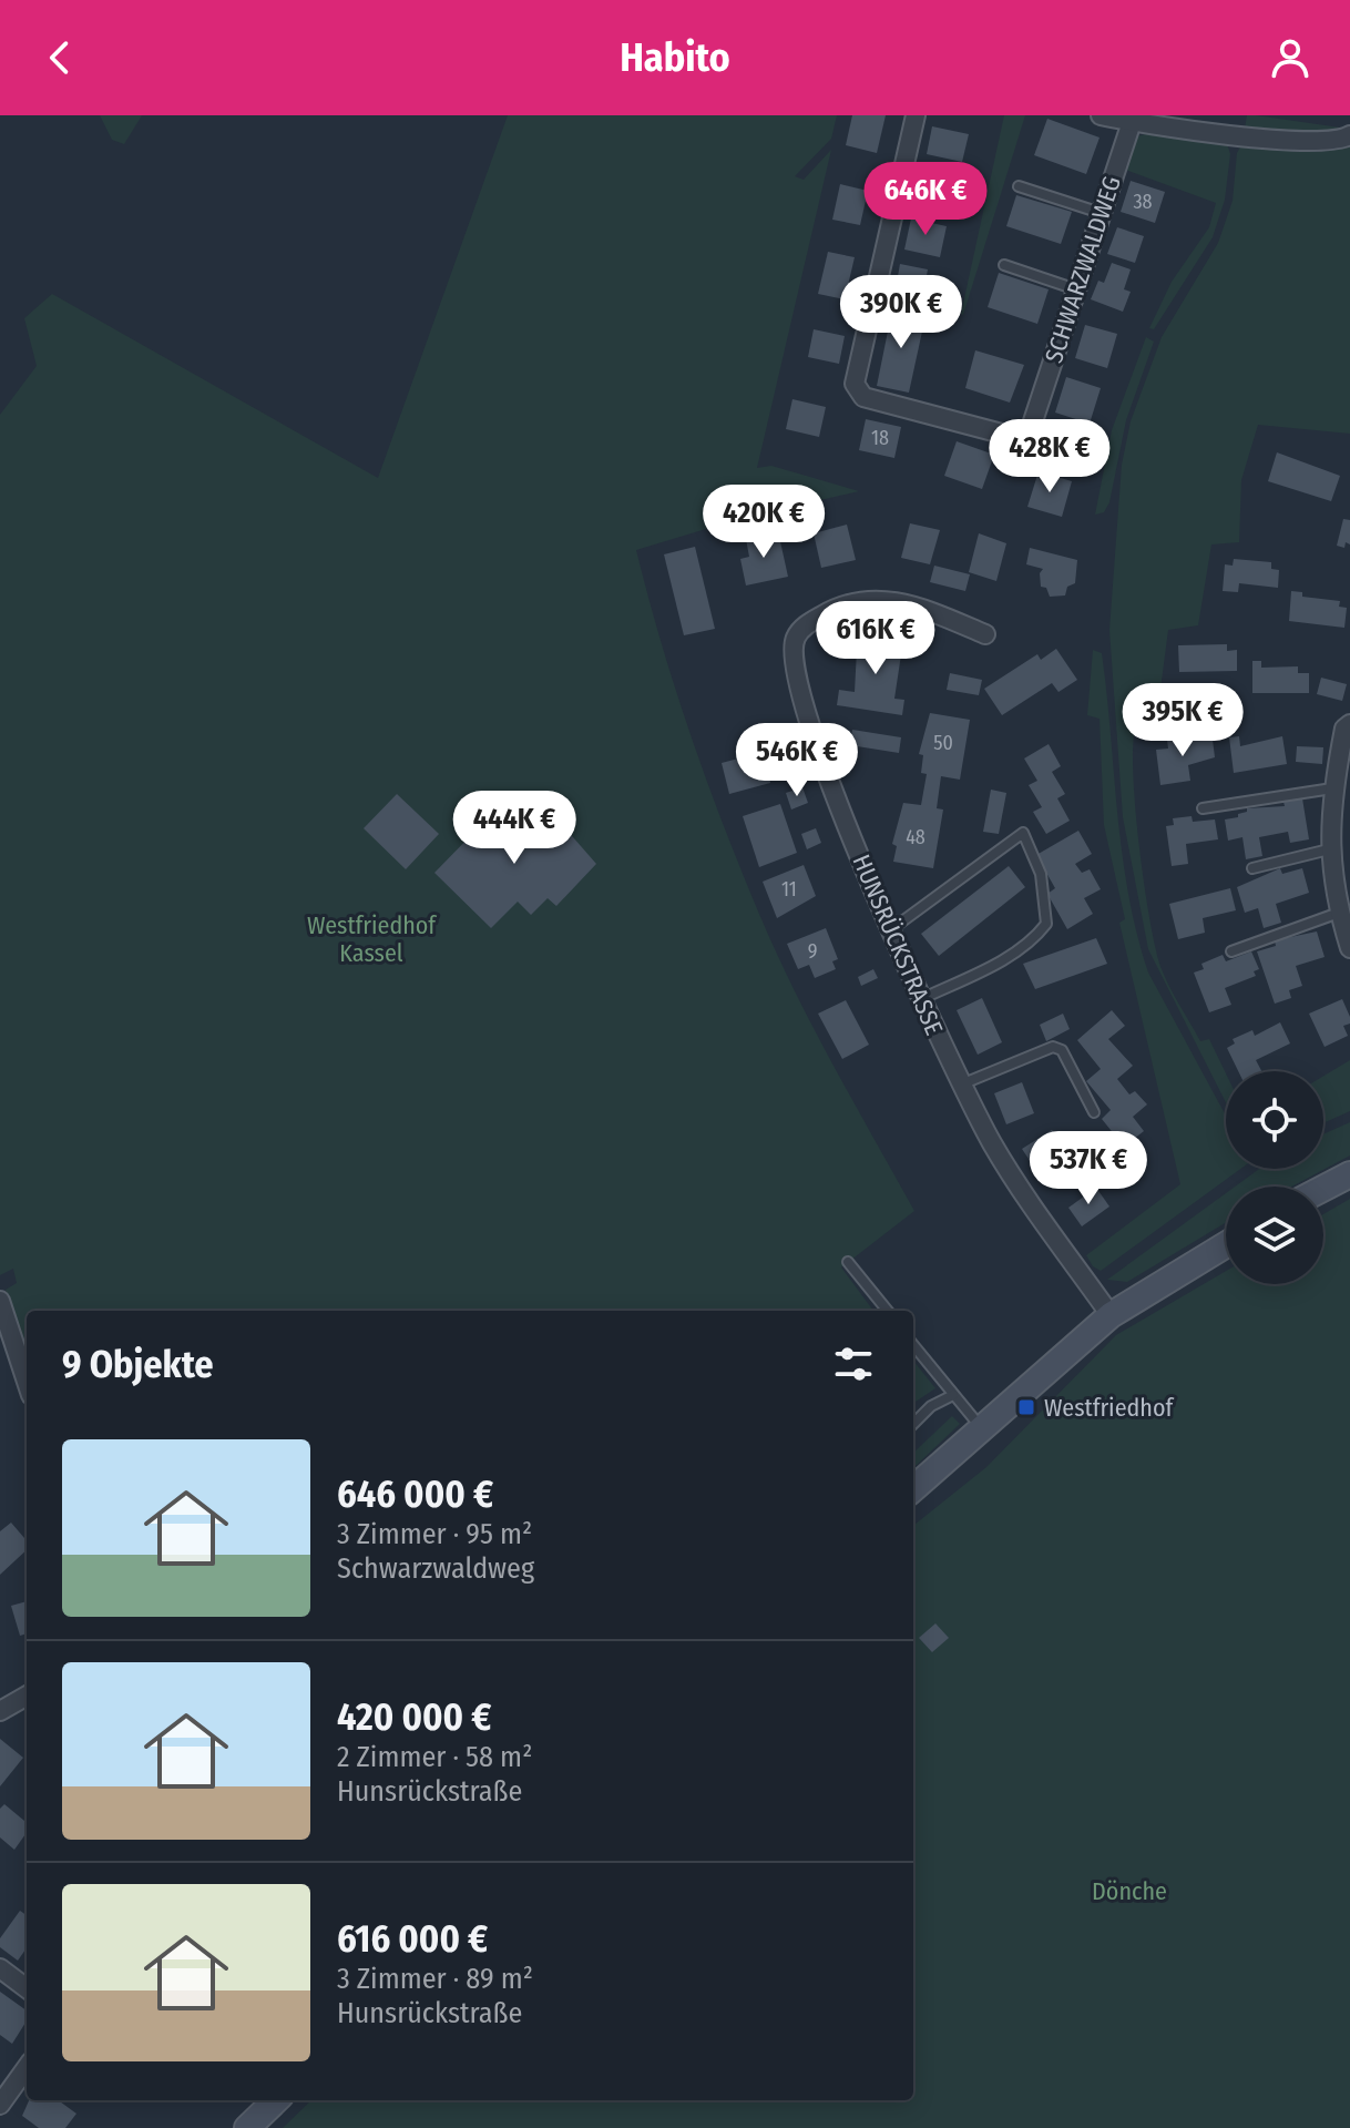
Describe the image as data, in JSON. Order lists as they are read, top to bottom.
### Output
{
  "streets": {
    "street": ["SCHWARZWALDWEG", "HUNSRÜCKSTRASSE"]
  },
  "parks": ["Westfriedhof Kassel", "Dönche"],
  "places": {
    "transit": ["Westfriedhof"]
  },
  "house_numbers": [
    "38",
    "18",
    "50",
    "48",
    "11",
    "9"
  ],
  "page": {
    "header": "Habito",
    "price": [
      "646K €",
      "390K €",
      "428K €",
      "420K €",
      "616K €",
      "395K €",
      "546K €",
      "444K €",
      "537K €"
    ],
    "heading": "9 Objekte",
    "list": [
      {
        "name": "646 000 €",
        "note": "3 Zimmer · 95 m² · Schwarzwaldweg"
      },
      {
        "name": "420 000 €",
        "note": "2 Zimmer · 58 m² · Hunsrückstraße"
      },
      {
        "name": "616 000 €",
        "note": "3 Zimmer · 89 m² · Hunsrückstraße"
      }
    ]
  }
}
